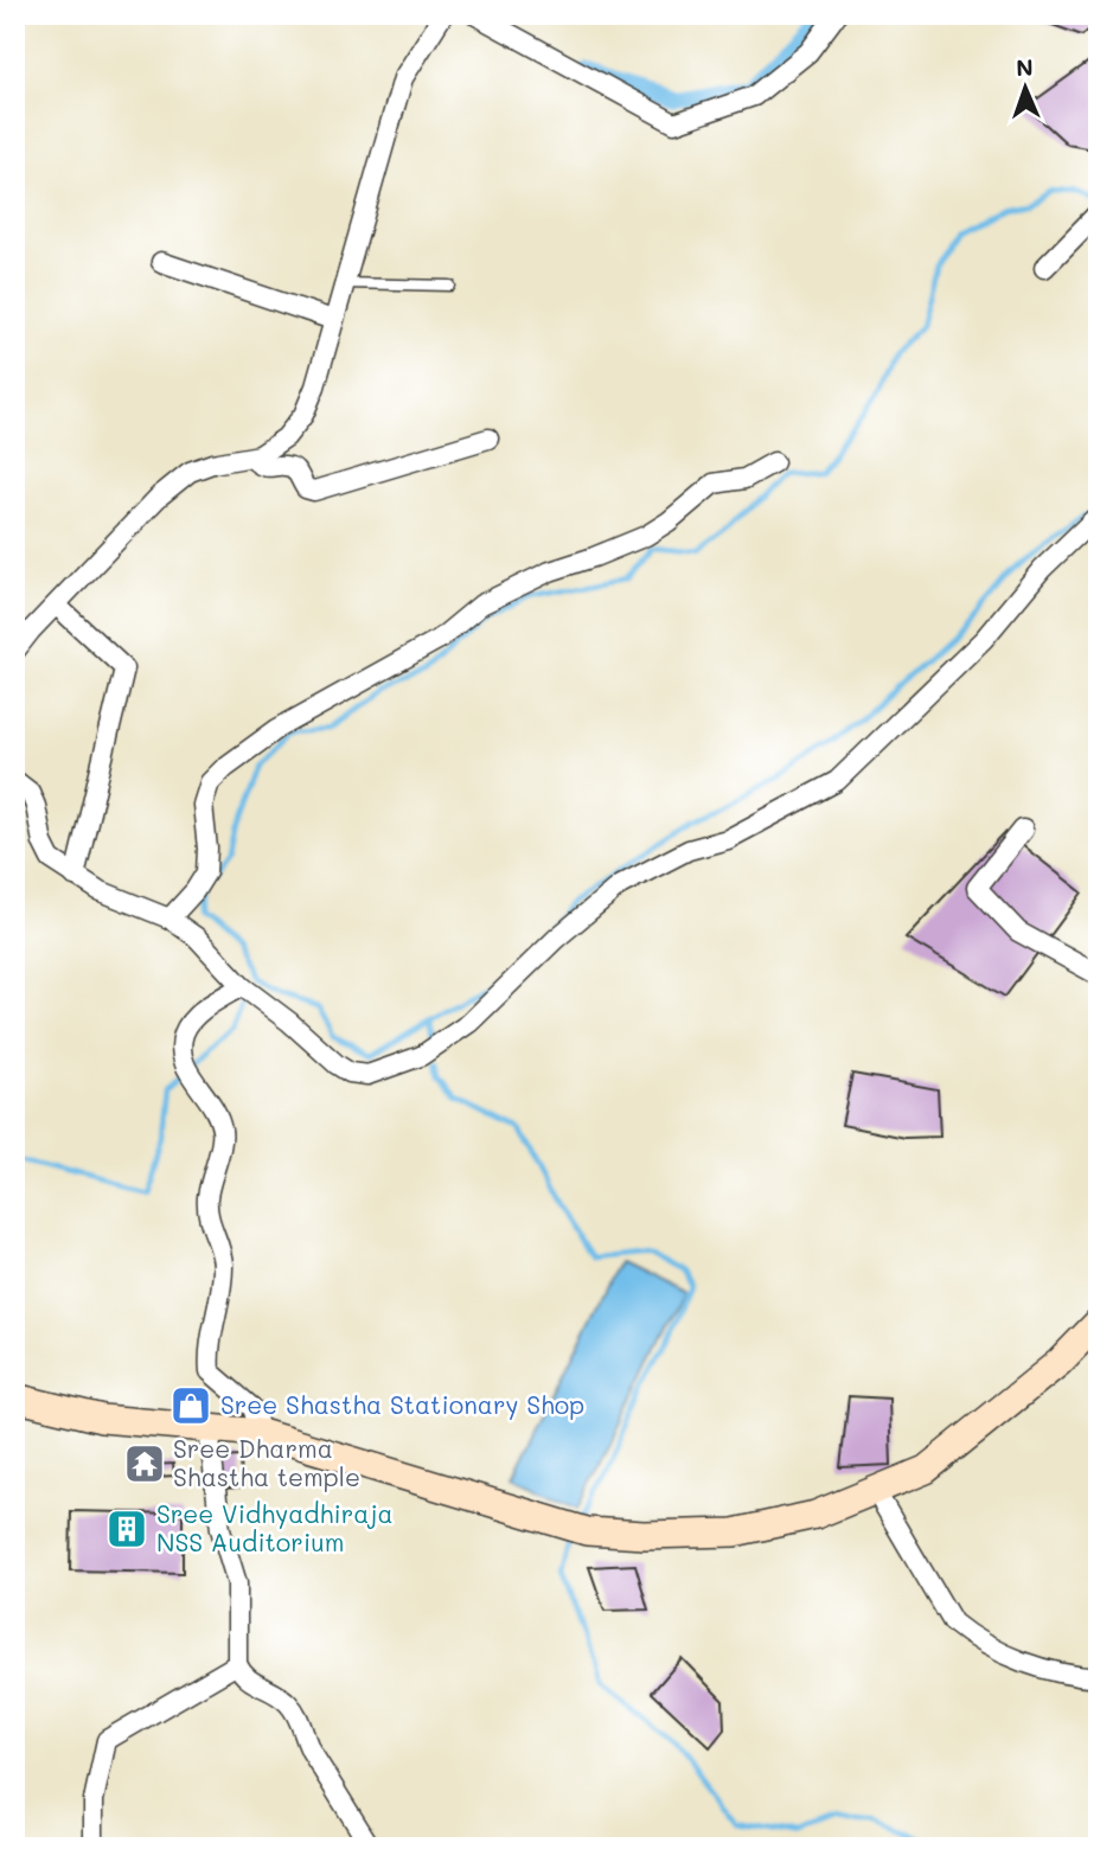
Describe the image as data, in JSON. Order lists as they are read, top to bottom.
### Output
{
  "places": {
    "shop": ["Sree Shastha Stationary Shop"],
    "temple": ["Sree Dharma Shastha temple"],
    "building": ["Sree Vidhyadhiraja NSS Auditorium"]
  },
  "north": "top"
}
